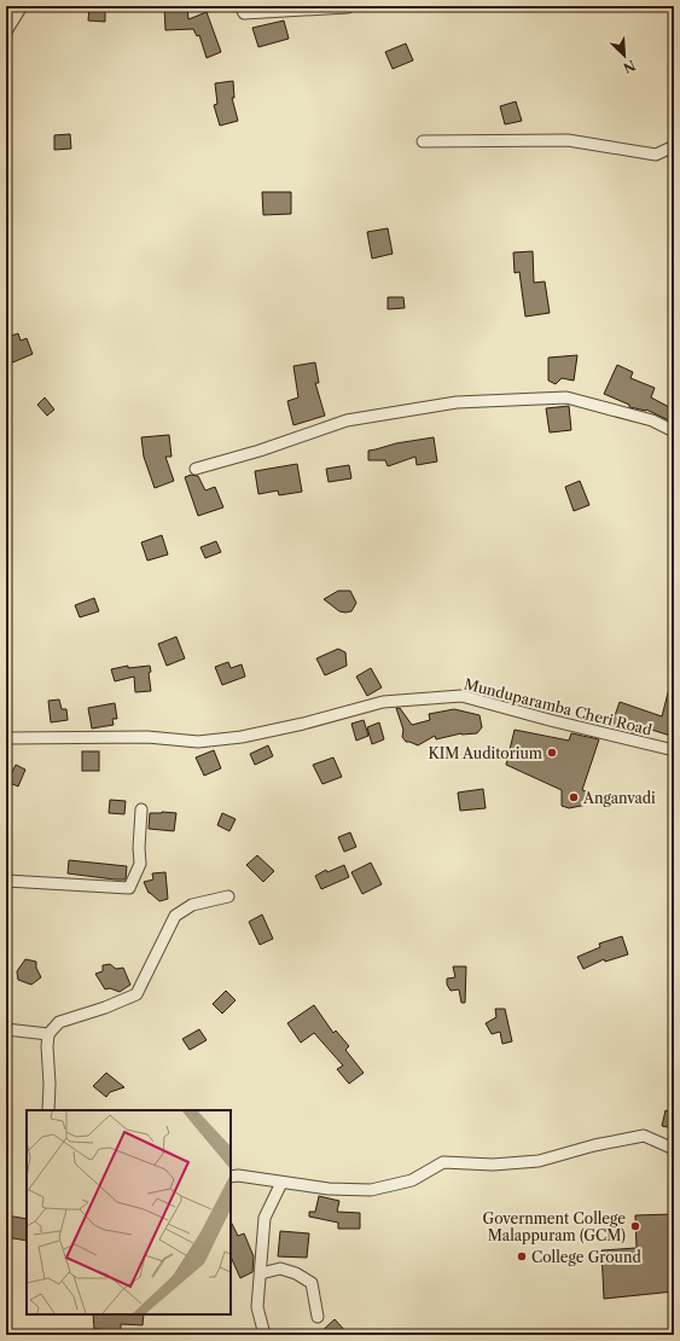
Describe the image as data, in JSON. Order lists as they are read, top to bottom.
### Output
{
  "streets": {
    "street": ["Munduparamba Cheri Road"]
  },
  "places": [
    "KIM Auditorium",
    "Anganvadi",
    "Government College Malappuram (GCM)",
    "College Ground"
  ],
  "north": "bottom right"
}
